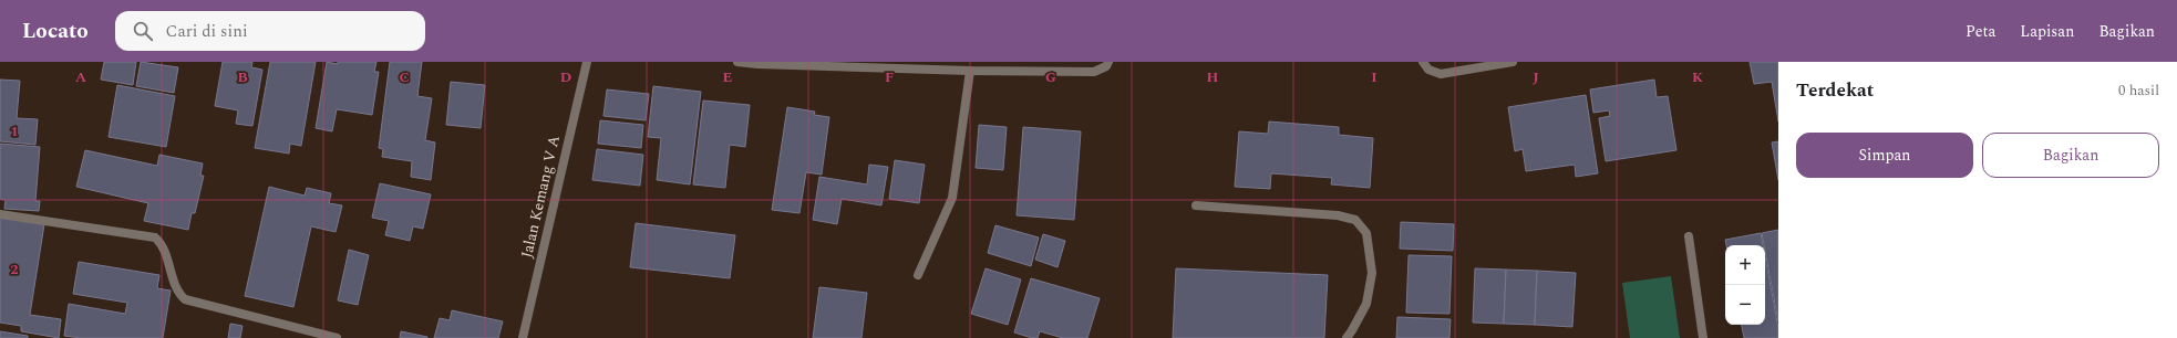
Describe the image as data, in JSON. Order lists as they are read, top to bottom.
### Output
{
  "streets": {
    "street": ["Jalan Kemang V A"]
  },
  "page": {
    "header": "Locato",
    "search": "Cari di sini",
    "nav": ["Peta", "Lapisan", "Bagikan"],
    "heading": ["Terdekat", "0 hasil"],
    "buttons": ["Simpan", "Bagikan"],
    "map_buttons": ["+", "−"]
  },
  "grid": {
    "columns": [
      "A",
      "B",
      "C",
      "D",
      "E",
      "F",
      "G",
      "H",
      "I",
      "J",
      "K"
    ],
    "rows": ["1", "2"]
  }
}
